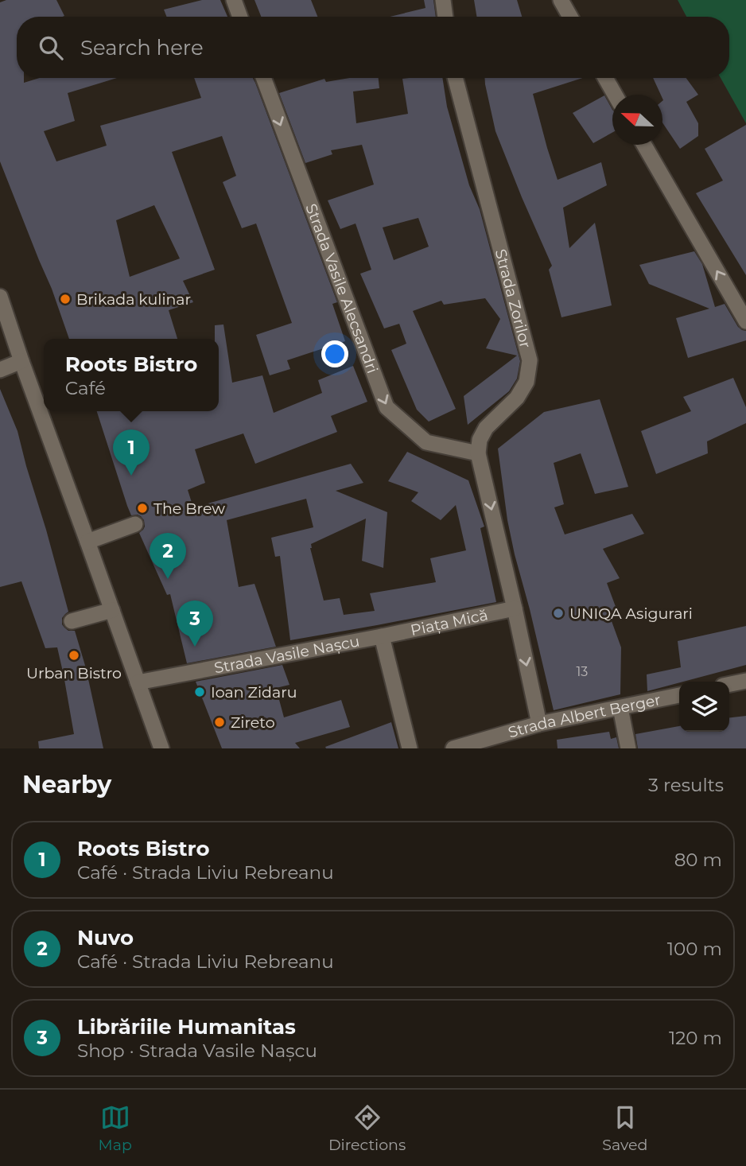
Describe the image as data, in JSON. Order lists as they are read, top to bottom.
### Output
{
  "streets": {
    "street": [
      "Strada Vasile Alecsandri",
      "Strada Zorilor",
      "Piața Mică",
      "Strada Vasile Nașcu",
      "Strada Albert Berger"
    ]
  },
  "crossings": [
    ["Strada Vasile Alecsandri", "Strada Zorilor"],
    ["Piața Mică", "Strada Vasile Nașcu"]
  ],
  "one_way": ["Strada Vasile Alecsandri"],
  "places": [
    "Brikada kulinar",
    "The Brew",
    "UNIQA Asigurari",
    "Urban Bistro",
    "Ioan Zidaru",
    "Zireto"
  ],
  "house_numbers": ["13"],
  "north": "left",
  "page": {
    "search": "Search here",
    "popup": ["Roots Bistro", "Café"],
    "pins": ["1", "2", "3"],
    "heading": ["Nearby", "3 results"],
    "list": [
      {
        "mark": "1",
        "name": "Roots Bistro",
        "note": "Café · Strada Liviu Rebreanu",
        "value": "80 m"
      },
      {
        "mark": "2",
        "name": "Nuvo",
        "note": "Café · Strada Liviu Rebreanu",
        "value": "100 m"
      },
      {
        "mark": "3",
        "name": "Librăriile Humanitas",
        "note": "Shop · Strada Vasile Nașcu",
        "value": "120 m"
      }
    ],
    "nav": ["Map", "Directions", "Saved"]
  }
}
